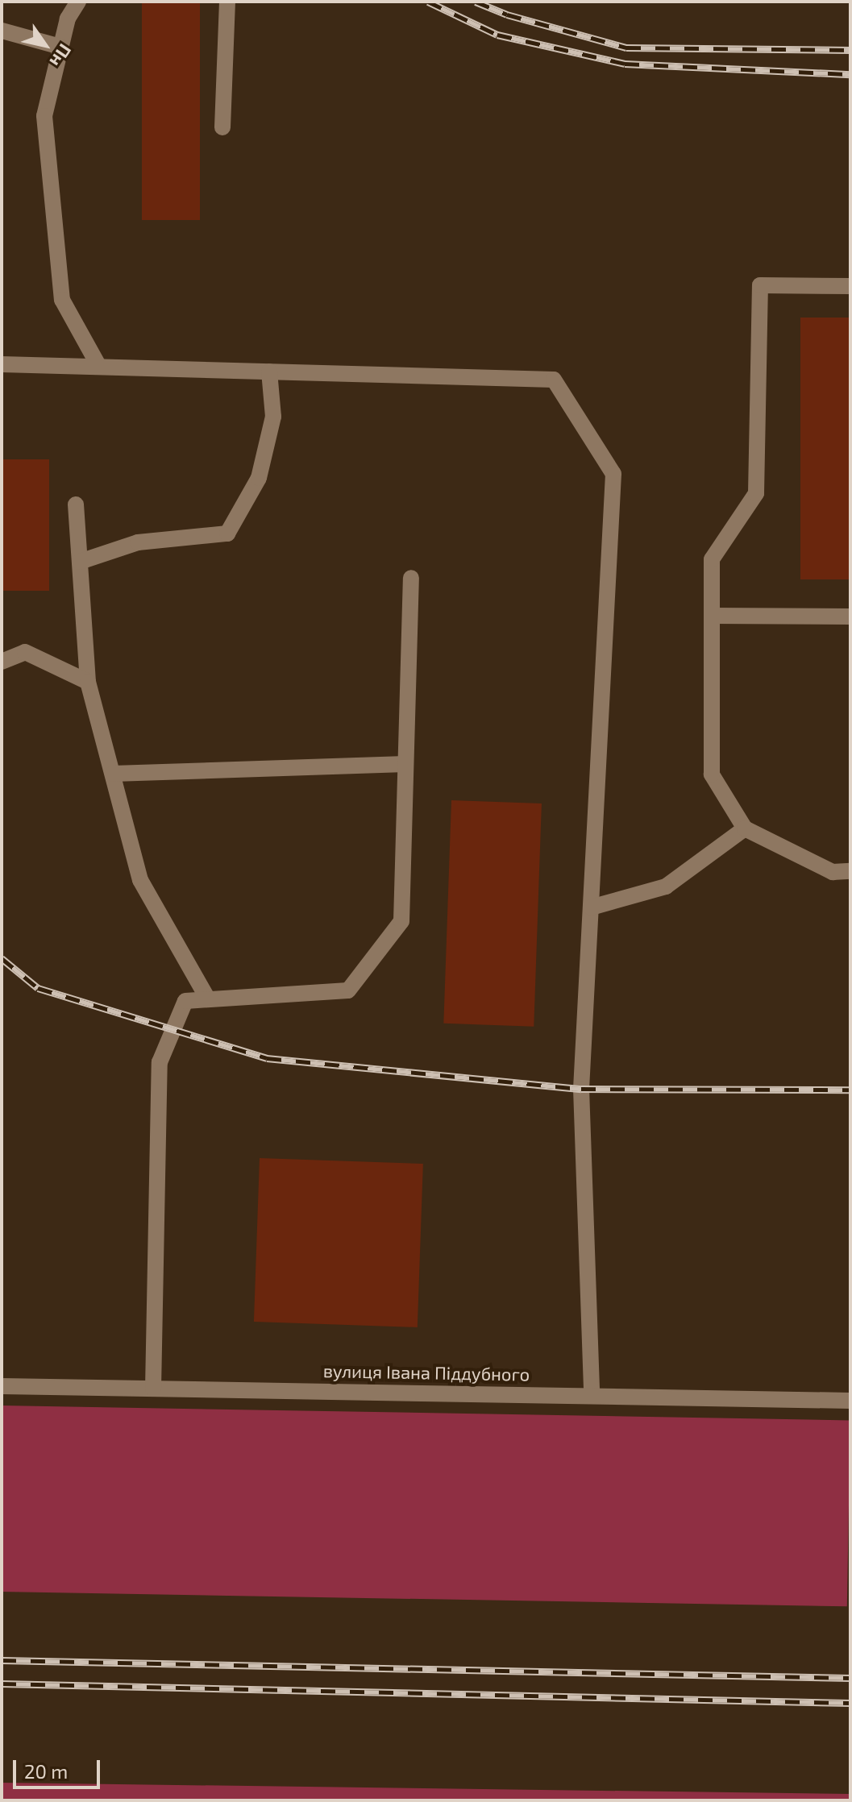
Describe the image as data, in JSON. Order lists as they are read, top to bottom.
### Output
{
  "streets": {
    "street": ["вулиця Івана Піддубного"]
  },
  "scale_bar": "20 m",
  "north": "bottom right"
}
